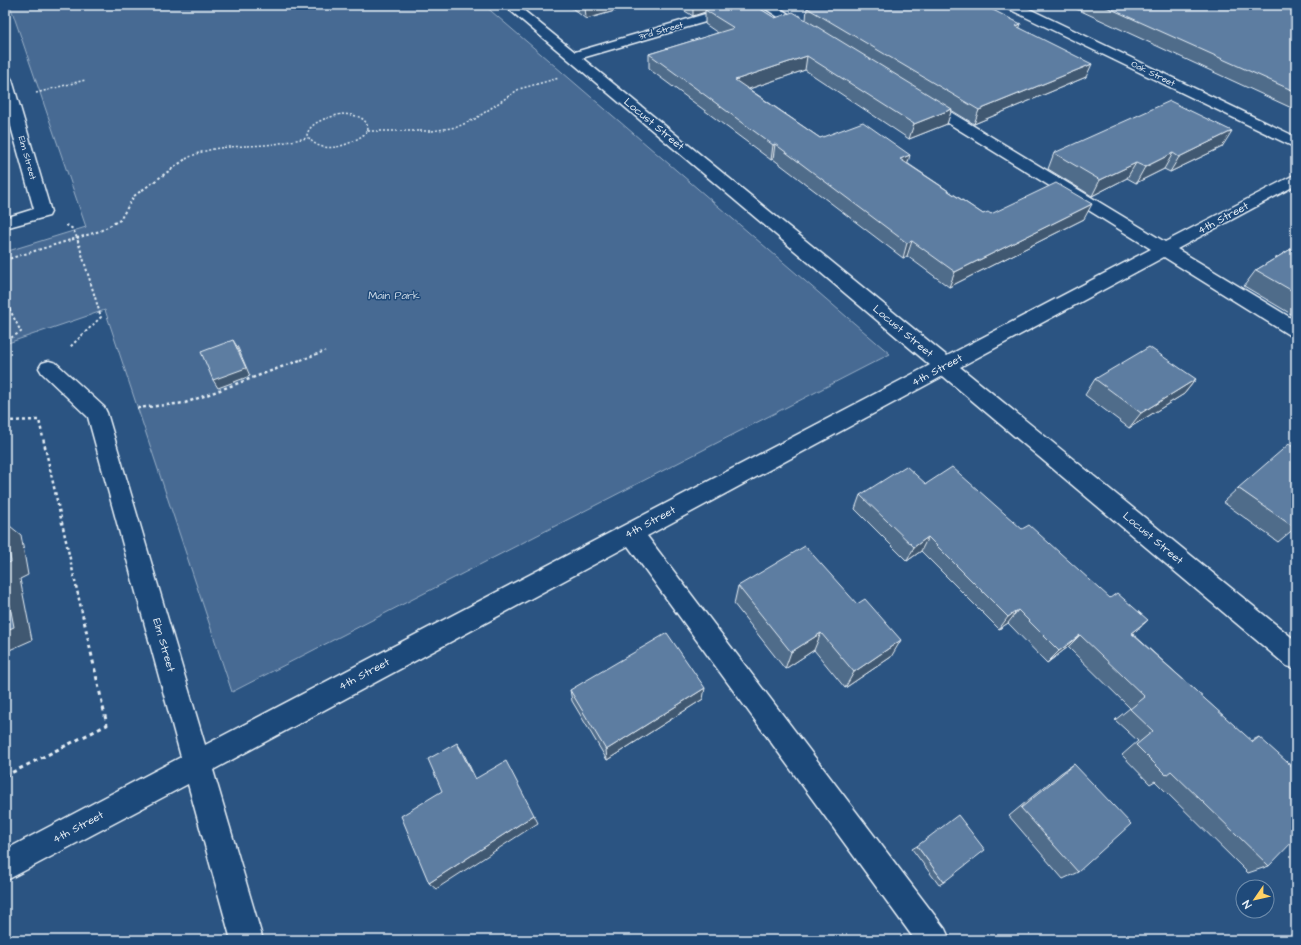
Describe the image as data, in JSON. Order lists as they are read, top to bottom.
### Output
{
  "streets": {
    "street": [
      "3rd Street",
      "Oak Street",
      "Locust Street",
      "Elm Street",
      "4th Street"
    ]
  },
  "crossings": [
    ["3rd Street", "Locust Street"],
    ["Locust Street", "4th Street"],
    ["Elm Street", "4th Street"]
  ],
  "parks": ["Main Park"],
  "north": "bottom left"
}
